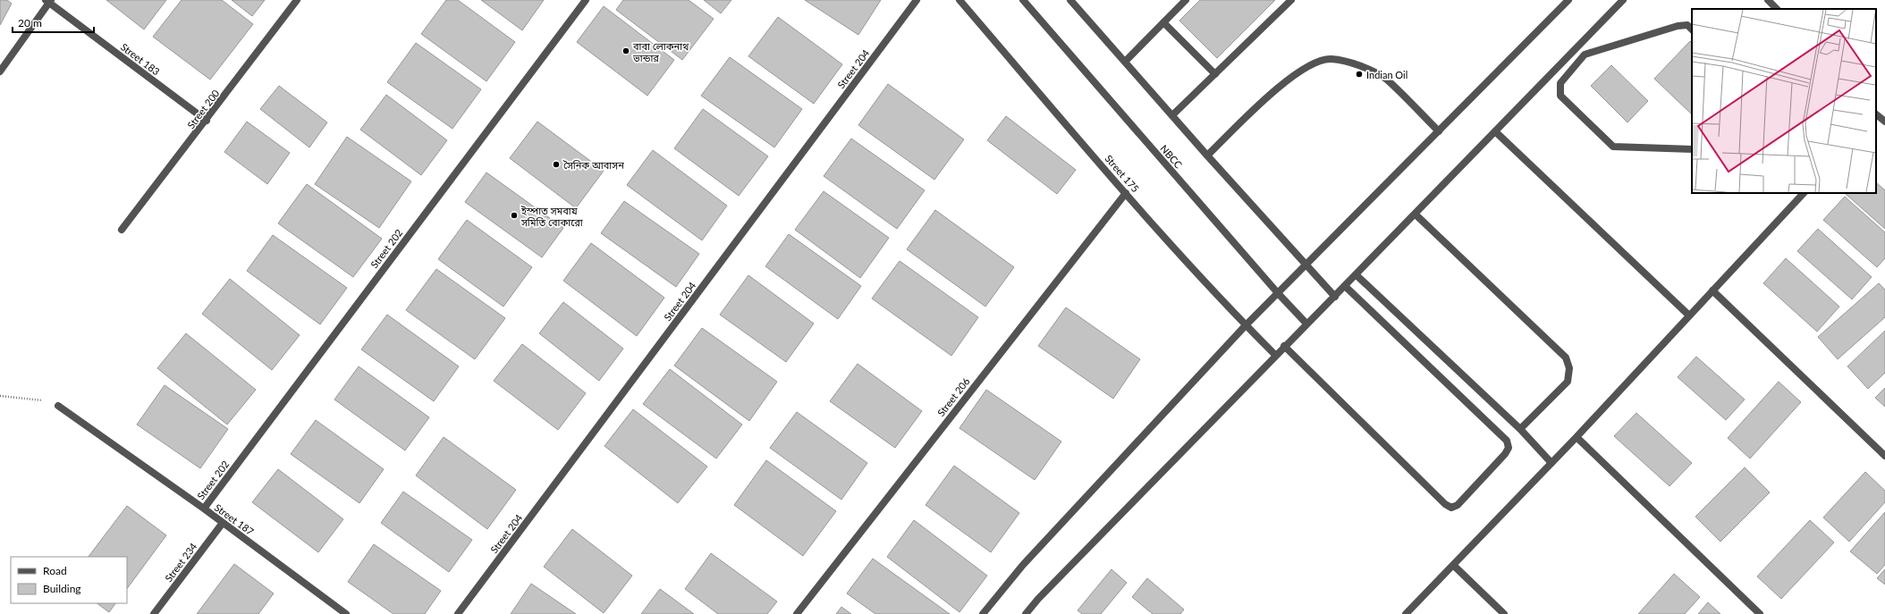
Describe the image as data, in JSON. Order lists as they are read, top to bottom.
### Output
{
  "streets": {
    "street": [
      "Street 183",
      "Street 204",
      "Street 200",
      "NBCC",
      "Street 175",
      "Street 202",
      "Street 206",
      "Street 187",
      "Street 234"
    ]
  },
  "crossings": [
    ["Street 183", "Street 200"],
    ["Street 175", "Street 206"],
    ["Street 202", "Street 187"],
    ["Street 187", "Street 234"]
  ],
  "places": [
    "বাবা লোকনাথ ভান্ডার",
    "Indian Oil",
    "সৈনিক আবাসন",
    "ইস্পাত সমবায় সমিতি বোকারো"
  ],
  "legend": ["Road", "Building"],
  "scale_bar": "20 m"
}
